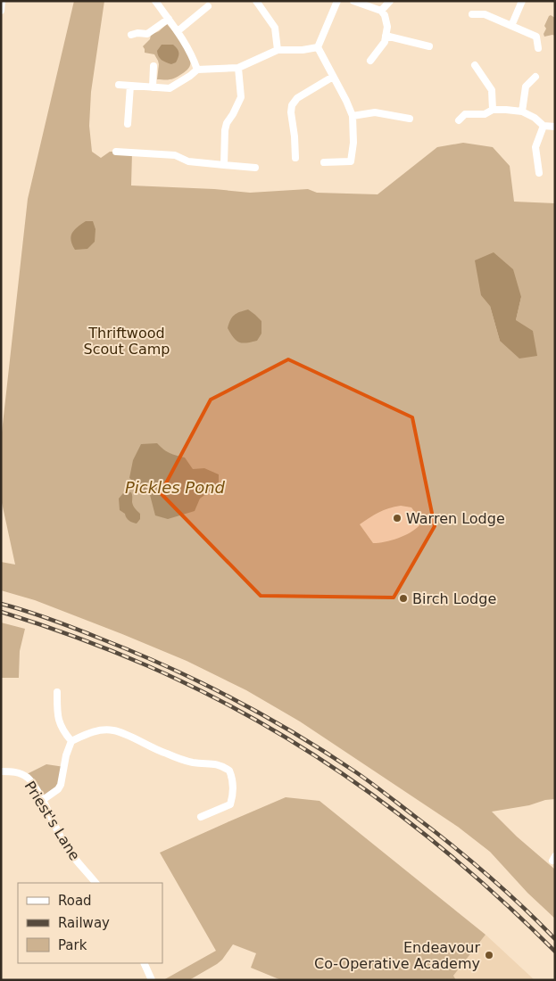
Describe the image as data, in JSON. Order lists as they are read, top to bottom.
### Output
{
  "streets": {
    "street": ["Priest's Lane"]
  },
  "water": ["Pickles Pond"],
  "parks": ["Thriftwood Scout Camp"],
  "places": ["Warren Lodge", "Birch Lodge", "Endeavour Co-Operative Academy"],
  "legend": ["Road", "Railway", "Park"]
}
